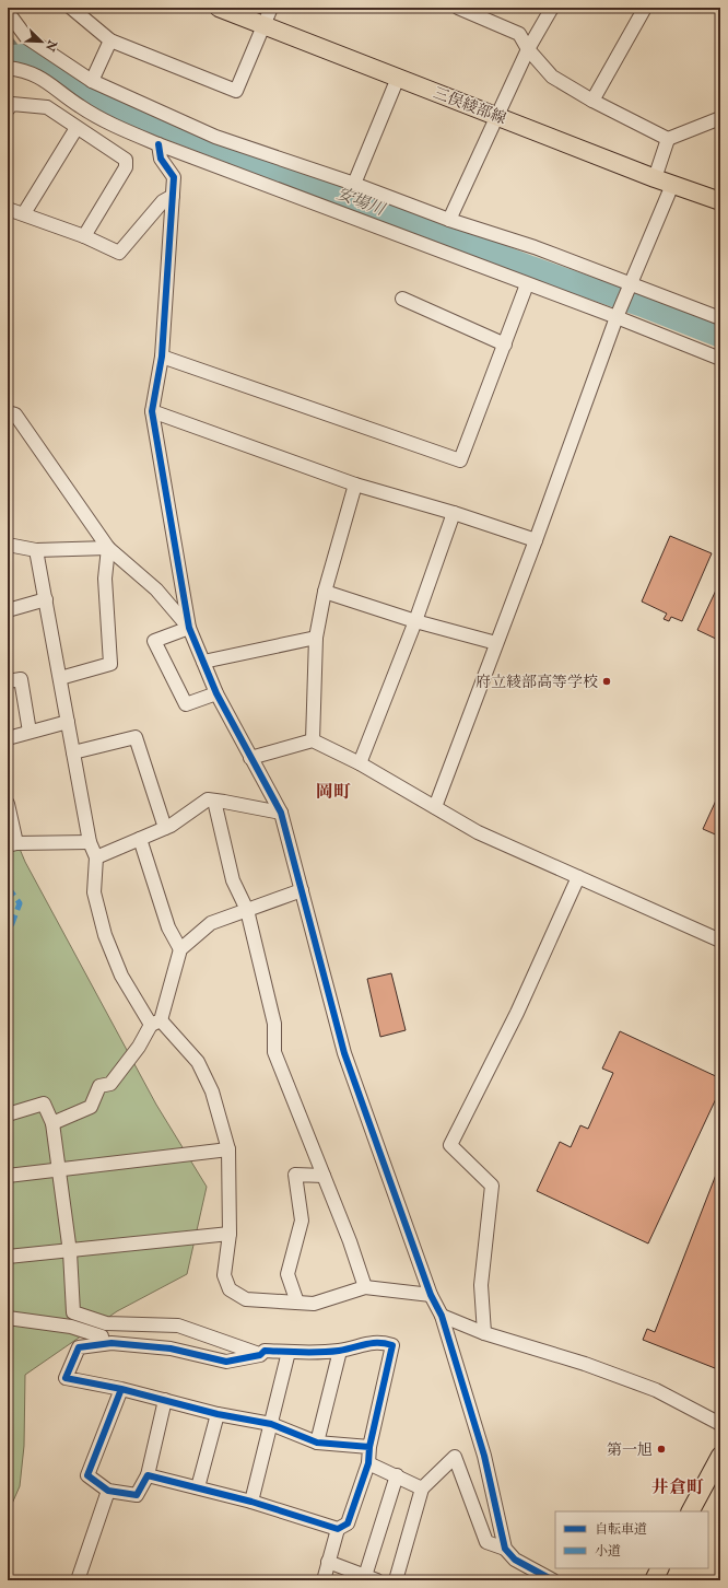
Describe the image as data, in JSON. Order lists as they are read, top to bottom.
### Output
{
  "streets": {
    "main road": ["三俣綾部線"]
  },
  "districts": ["岡町", "井倉町"],
  "water": ["安場川"],
  "places": ["府立綾部高等学校", "第一旭"],
  "legend": ["自転車道", "小道"],
  "north": "bottom right"
}
